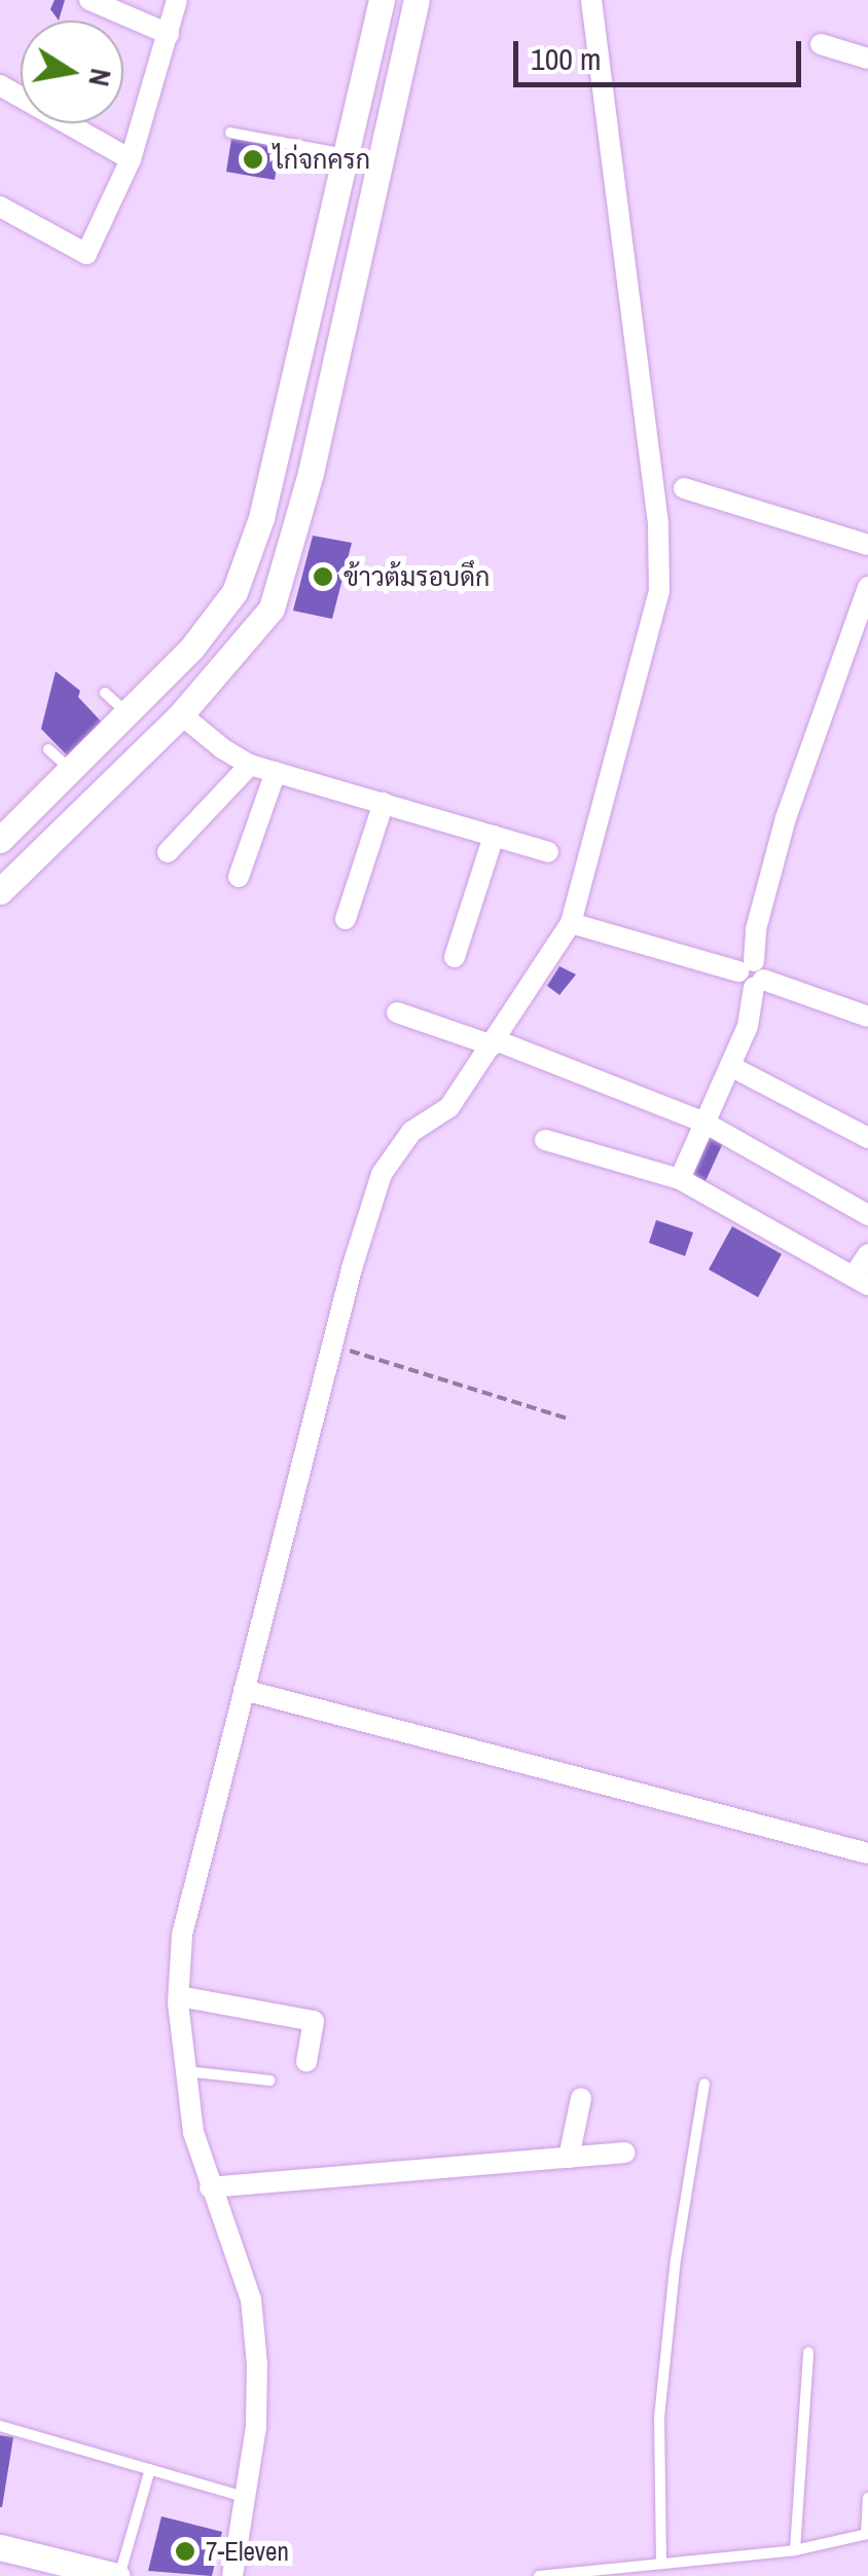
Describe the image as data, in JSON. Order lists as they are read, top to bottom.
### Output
{
  "places": ["ไก่จกครก", "ข้าวต้มรอบดึก", "7-Eleven"],
  "scale_bar": "100 m",
  "north": "right"
}
